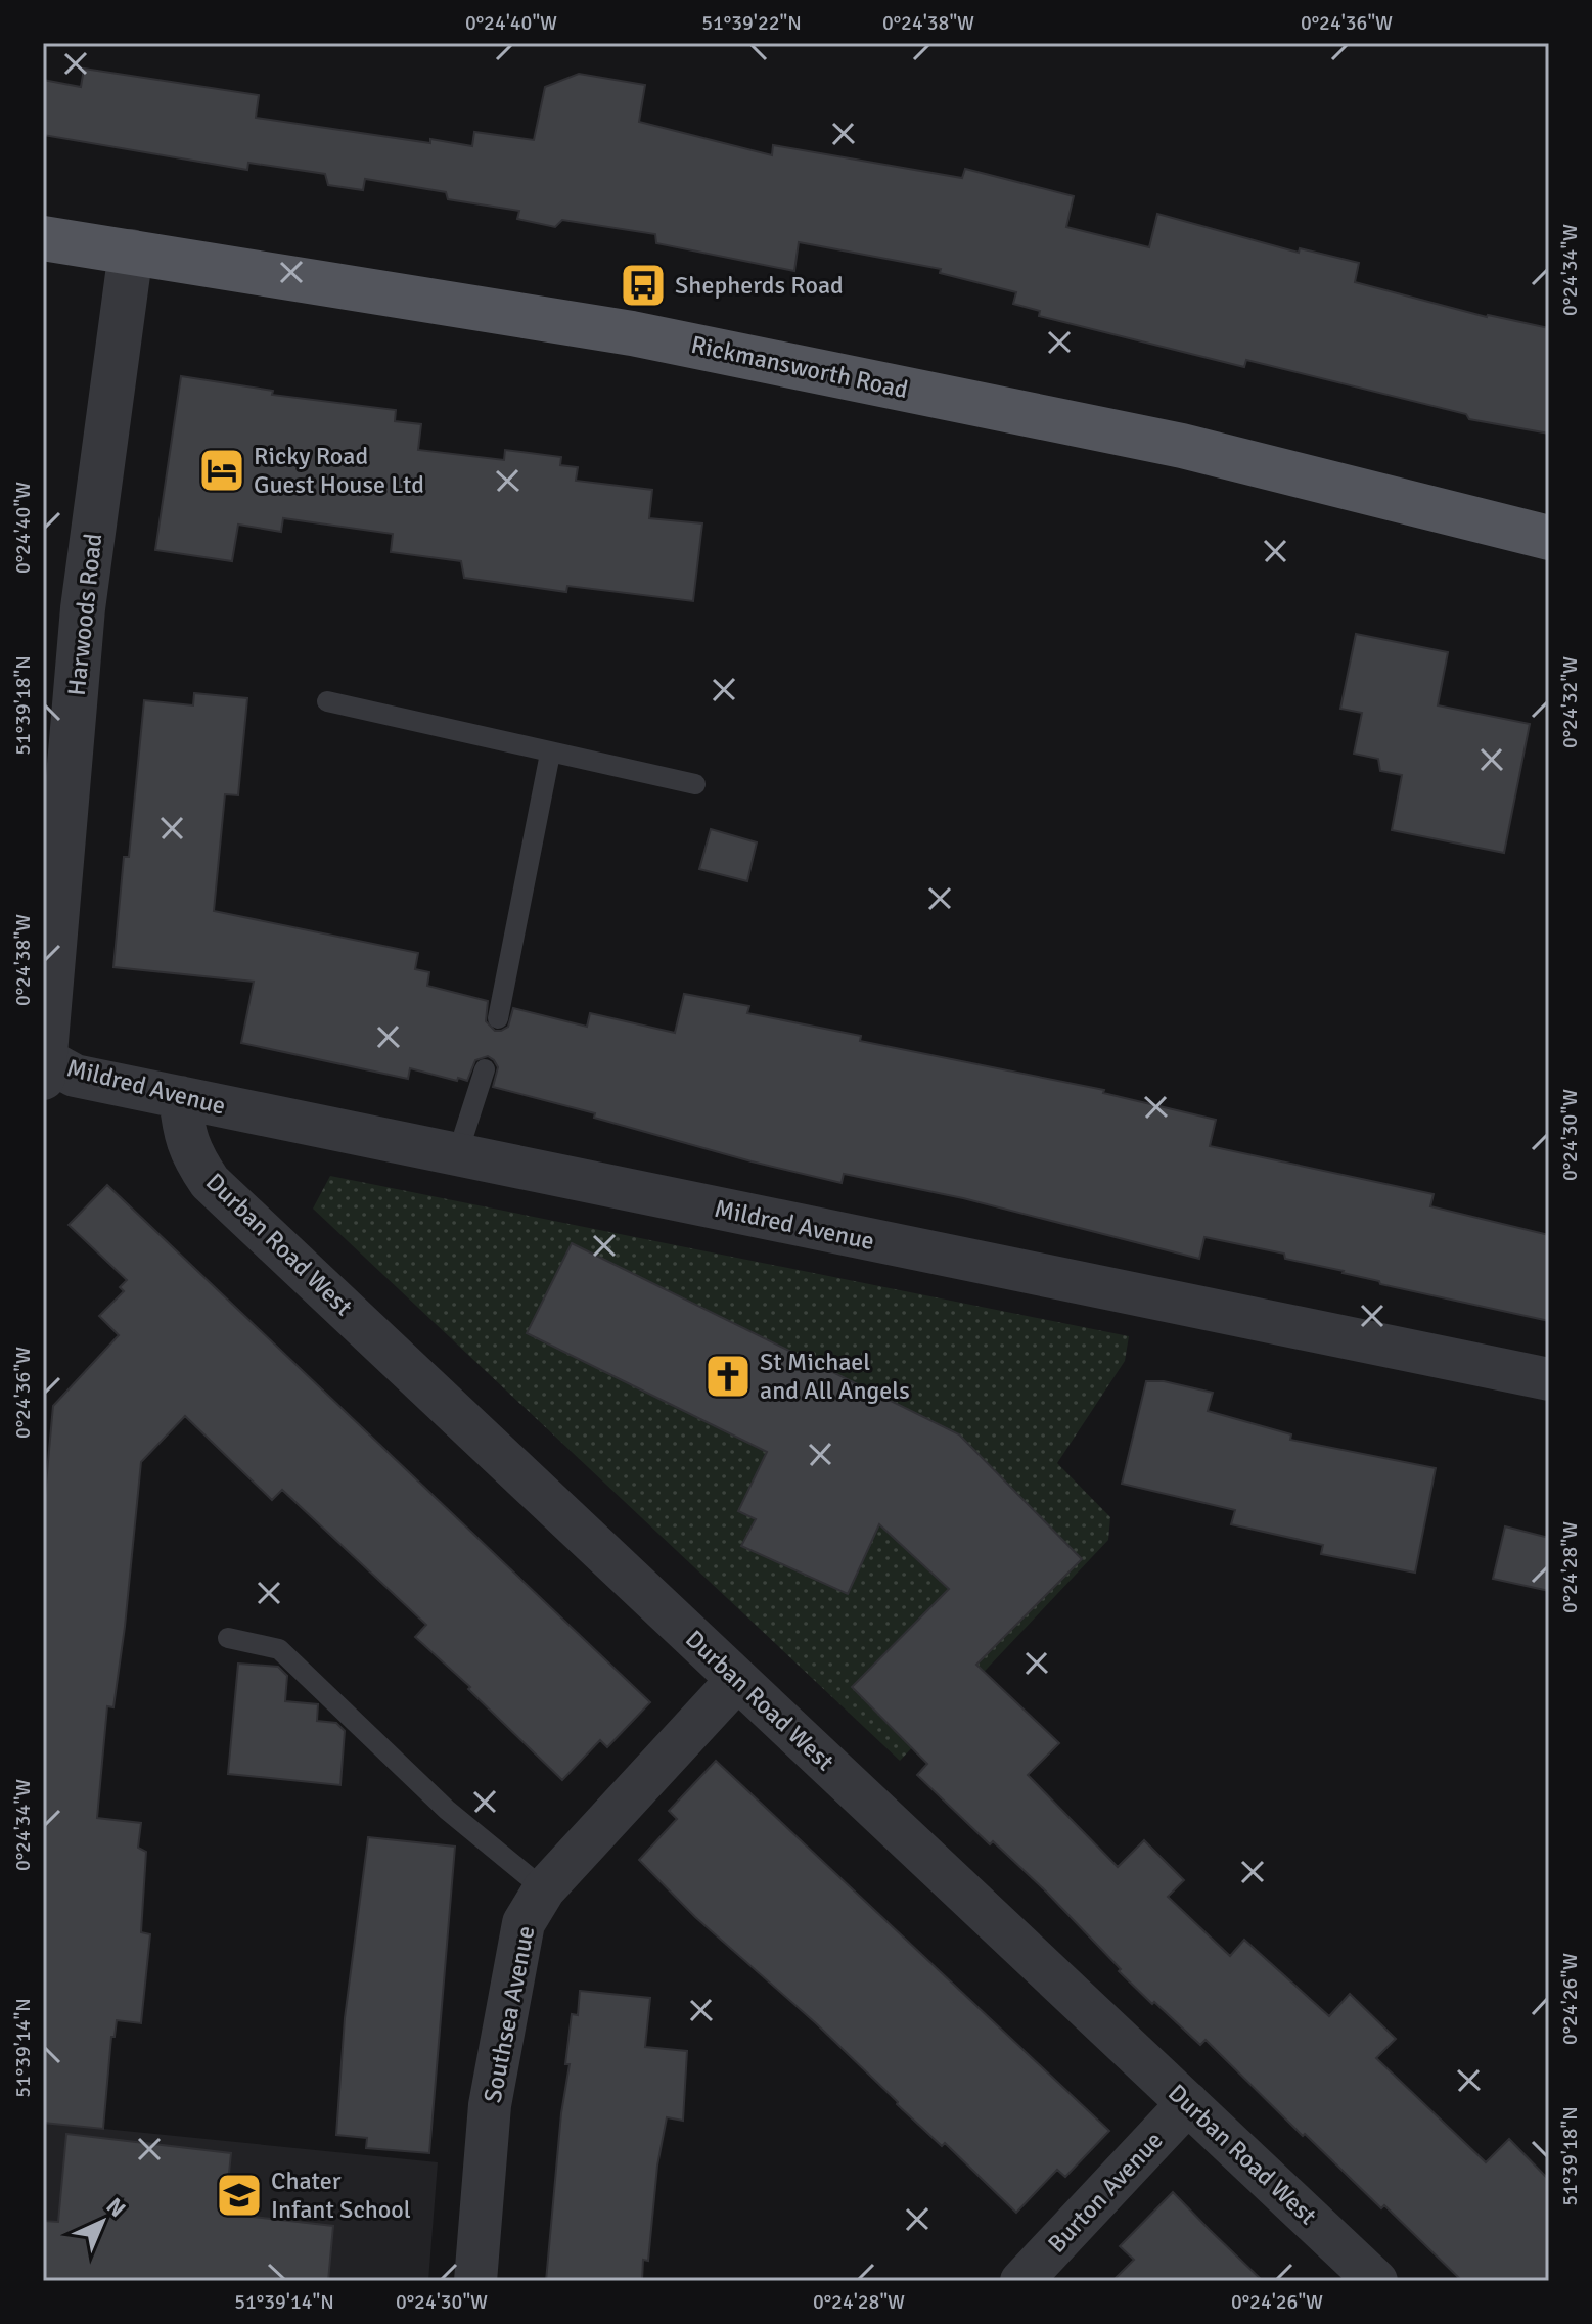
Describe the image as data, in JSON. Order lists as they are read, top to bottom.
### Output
{
  "streets": {
    "main road": ["Rickmansworth Road"],
    "street": [
      "Harwoods Road",
      "Mildred Avenue",
      "Durban Road West",
      "Southsea Avenue",
      "Burton Avenue"
    ]
  },
  "crossings": [
    ["Rickmansworth Road", "Harwoods Road"],
    ["Harwoods Road", "Mildred Avenue"],
    ["Mildred Avenue", "Durban Road West"],
    ["Durban Road West", "Southsea Avenue"],
    ["Durban Road West", "Burton Avenue"]
  ],
  "places": {
    "bus stop": ["Shepherds Road"],
    "hotel": ["Ricky Road Guest House Ltd"],
    "church": ["St Michael and All Angels"],
    "school or university": ["Chater Infant School"]
  },
  "north": "top right",
  "coordinates": [
    "0°24'40\"W",
    "51°39'22\"N",
    "0°24'38\"W",
    "0°24'36\"W",
    "0°24'34\"W",
    "0°24'32\"W",
    "51°39'18\"N",
    "0°24'30\"W",
    "0°24'28\"W",
    "0°24'26\"W",
    "51°39'14\"N"
  ]
}
